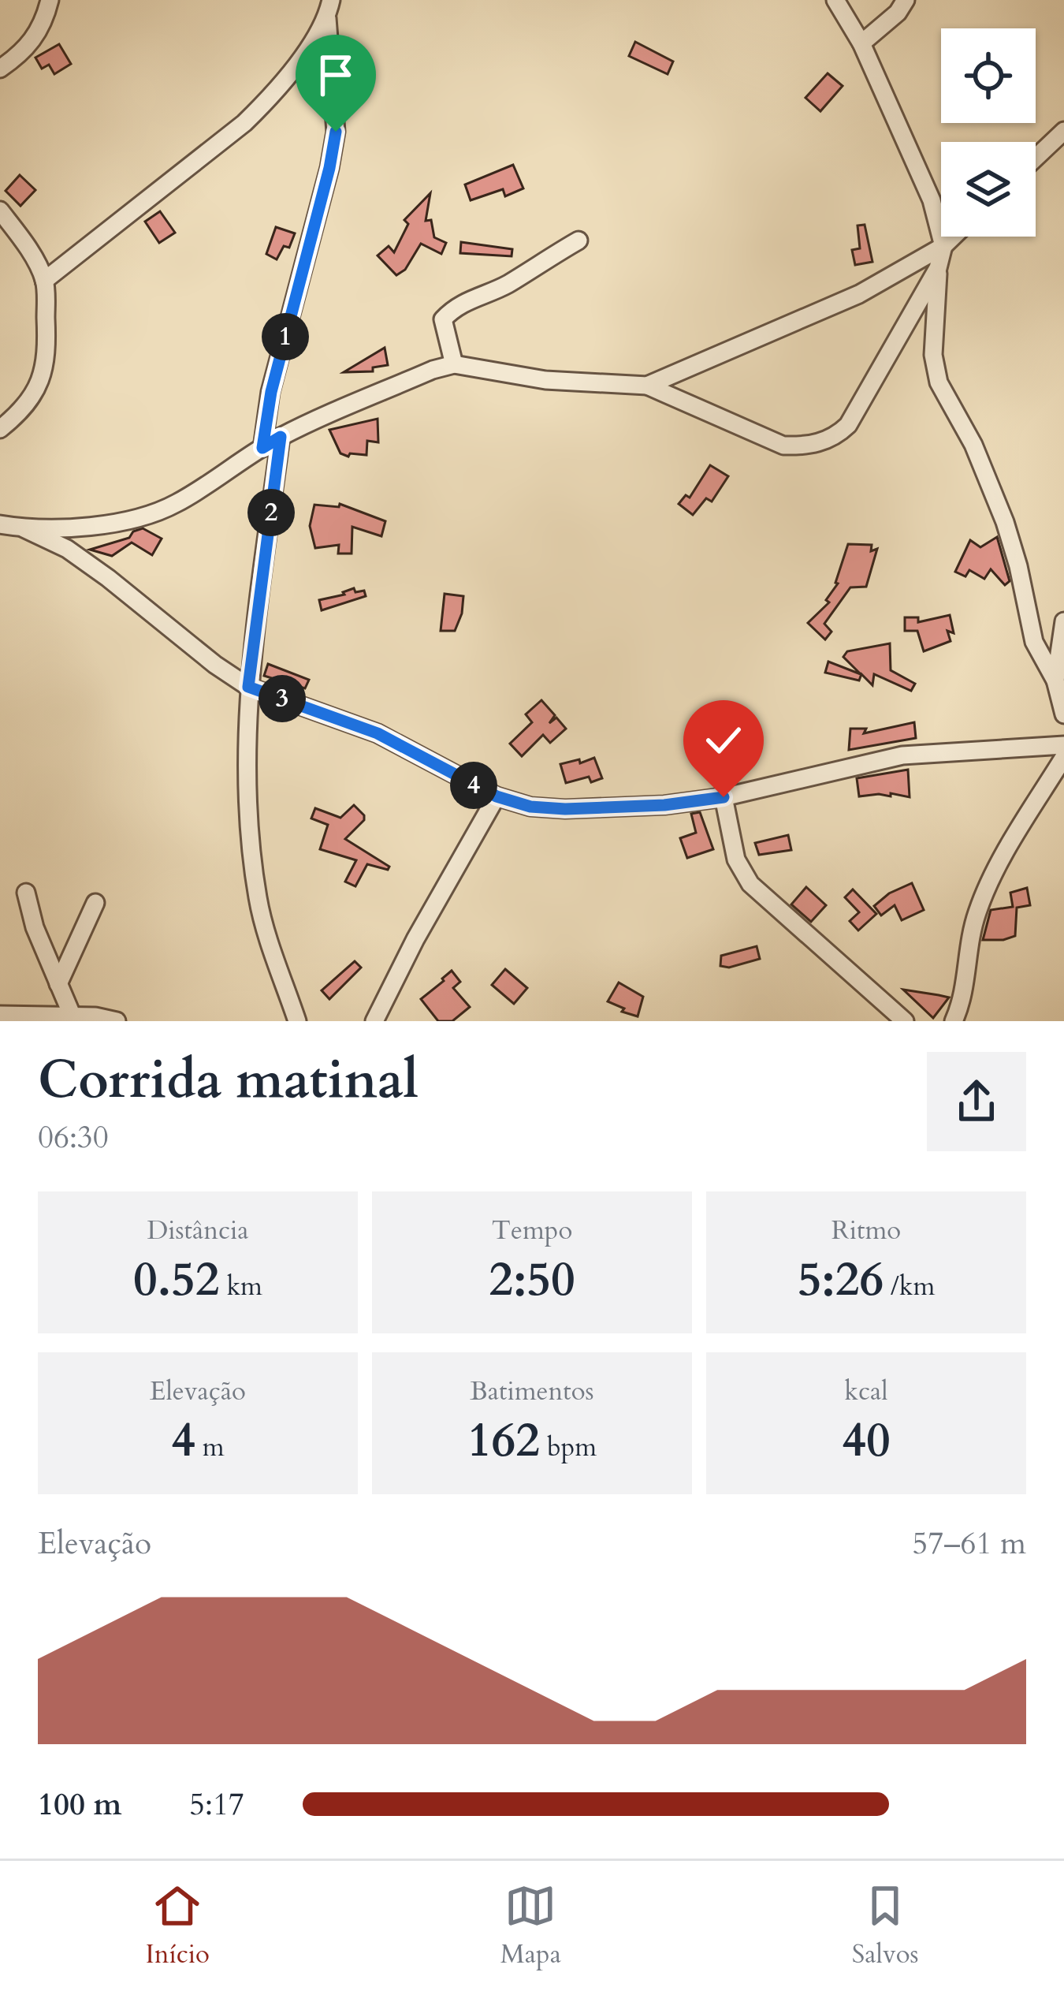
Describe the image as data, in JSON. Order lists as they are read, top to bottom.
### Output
{
  "page": {
    "pins": [
      "1",
      "2",
      "3",
      "4"
    ],
    "heading": ["Corrida matinal", "06:30"],
    "stats": [
      ["Distância", "0.52 km"],
      ["Tempo", "2:50"],
      ["Ritmo", "5:26 /km"],
      ["Elevação", "4 m"],
      ["Batimentos", "162 bpm"],
      ["kcal", "40"]
    ],
    "chart": ["Elevação", "57–61 m"],
    "list": [
      {
        "name": "100 m",
        "note": "5:17"
      }
    ],
    "tabs": ["Início", "Mapa", "Salvos"]
  }
}
